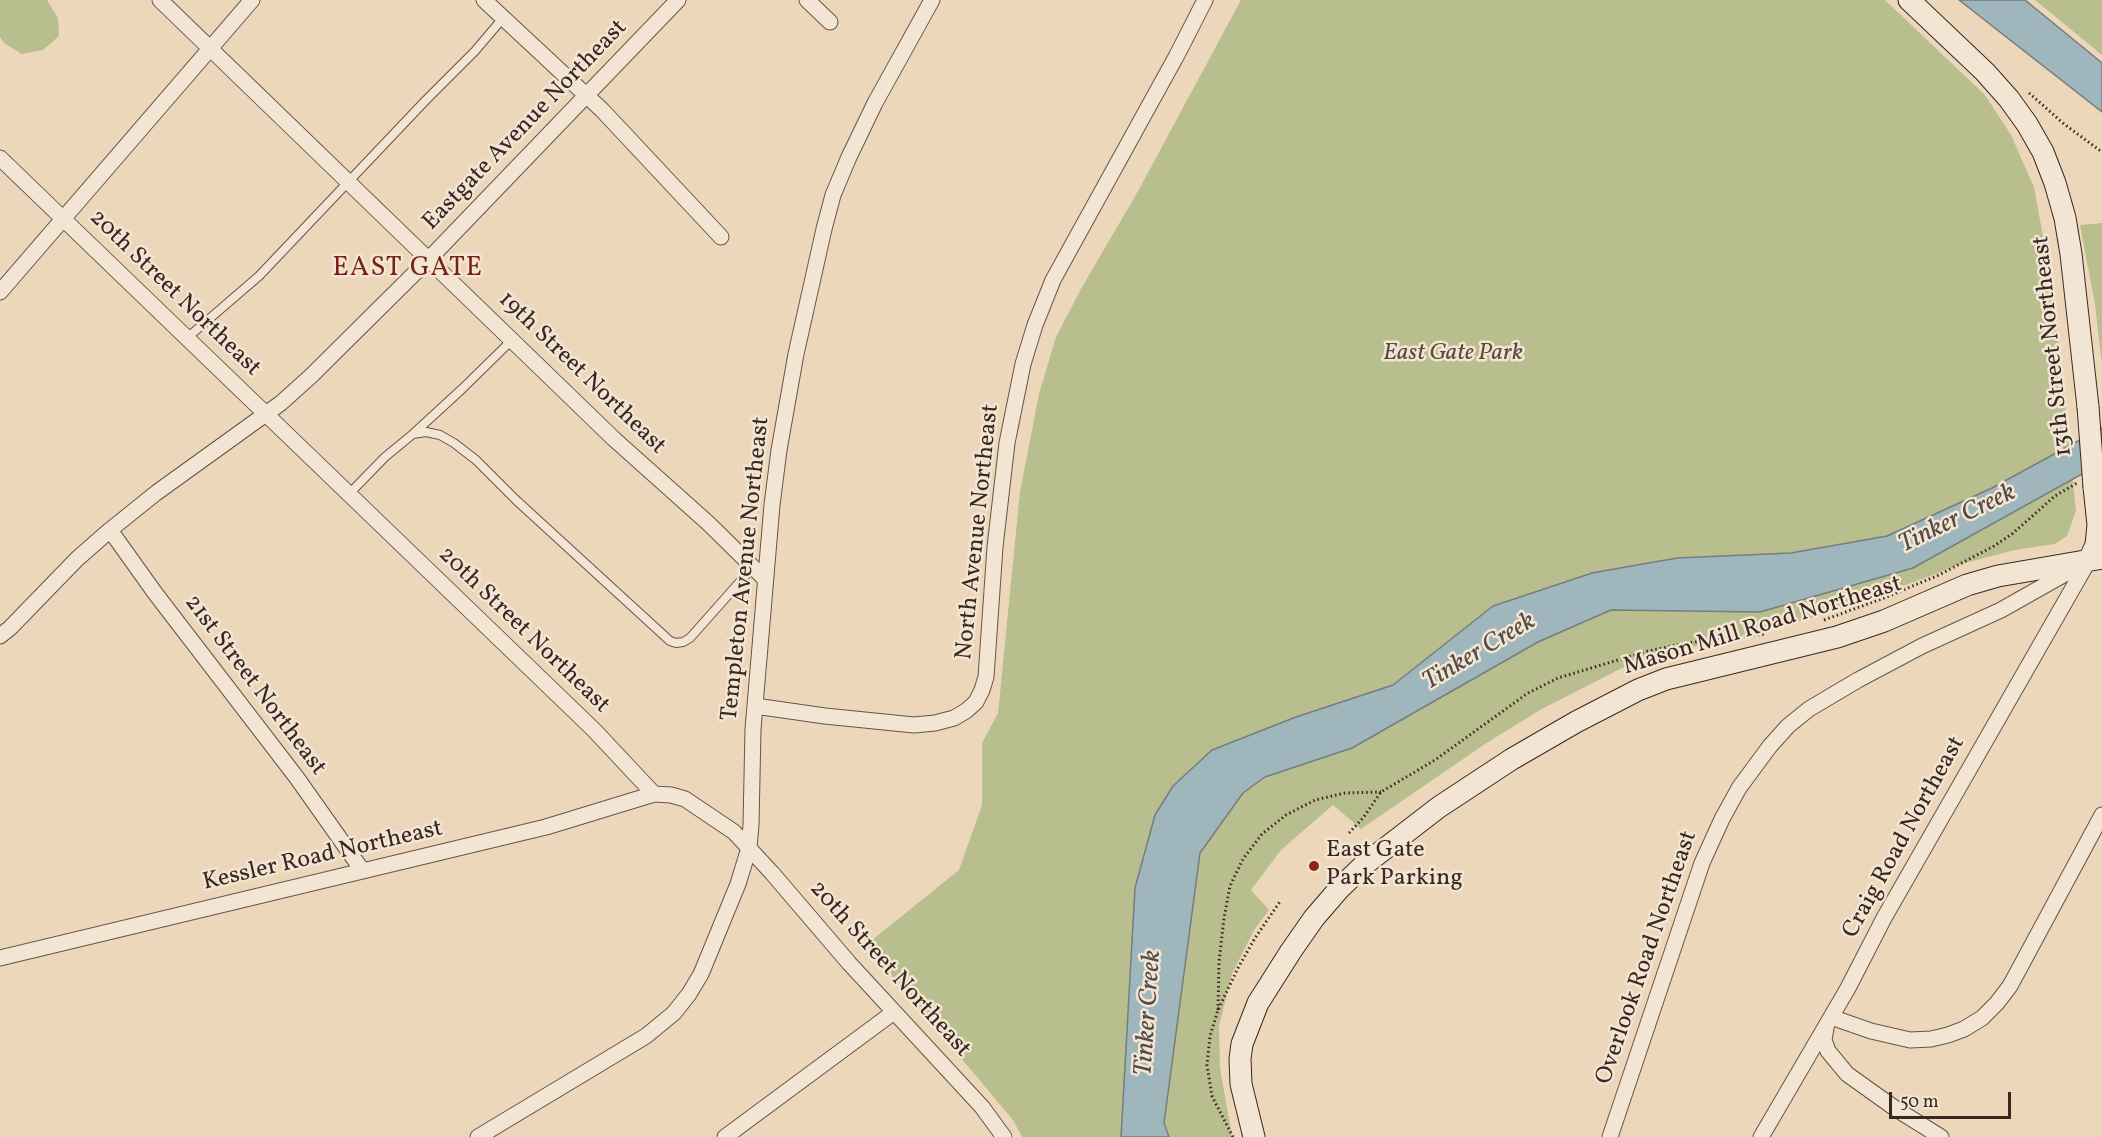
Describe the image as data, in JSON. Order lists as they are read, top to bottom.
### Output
{
  "streets": {
    "street": [
      "Eastgate Avenue Northeast",
      "20th Street Northeast",
      "13th Street Northeast",
      "19th Street Northeast",
      "North Avenue Northeast",
      "Templeton Avenue Northeast",
      "Mason Mill Road Northeast",
      "21st Street Northeast",
      "Craig Road Northeast",
      "Kessler Road Northeast",
      "Overlook Road Northeast"
    ]
  },
  "crossings": [
    ["Eastgate Avenue Northeast", "20th Street Northeast"],
    ["Eastgate Avenue Northeast", "19th Street Northeast"],
    ["Eastgate Avenue Northeast", "21st Street Northeast"],
    ["20th Street Northeast", "Templeton Avenue Northeast"],
    ["20th Street Northeast", "Kessler Road Northeast"],
    ["13th Street Northeast", "Mason Mill Road Northeast"],
    ["13th Street Northeast", "Craig Road Northeast"],
    ["13th Street Northeast", "Overlook Road Northeast"],
    ["19th Street Northeast", "Templeton Avenue Northeast"],
    ["North Avenue Northeast", "Templeton Avenue Northeast"],
    ["Mason Mill Road Northeast", "Craig Road Northeast"],
    ["Mason Mill Road Northeast", "Overlook Road Northeast"],
    ["21st Street Northeast", "Kessler Road Northeast"],
    ["Craig Road Northeast", "Overlook Road Northeast"]
  ],
  "districts": ["EAST GATE"],
  "water": ["Tinker Creek"],
  "parks": ["East Gate Park"],
  "places": ["East Gate Park Parking"],
  "scale_bar": "50 m"
}
